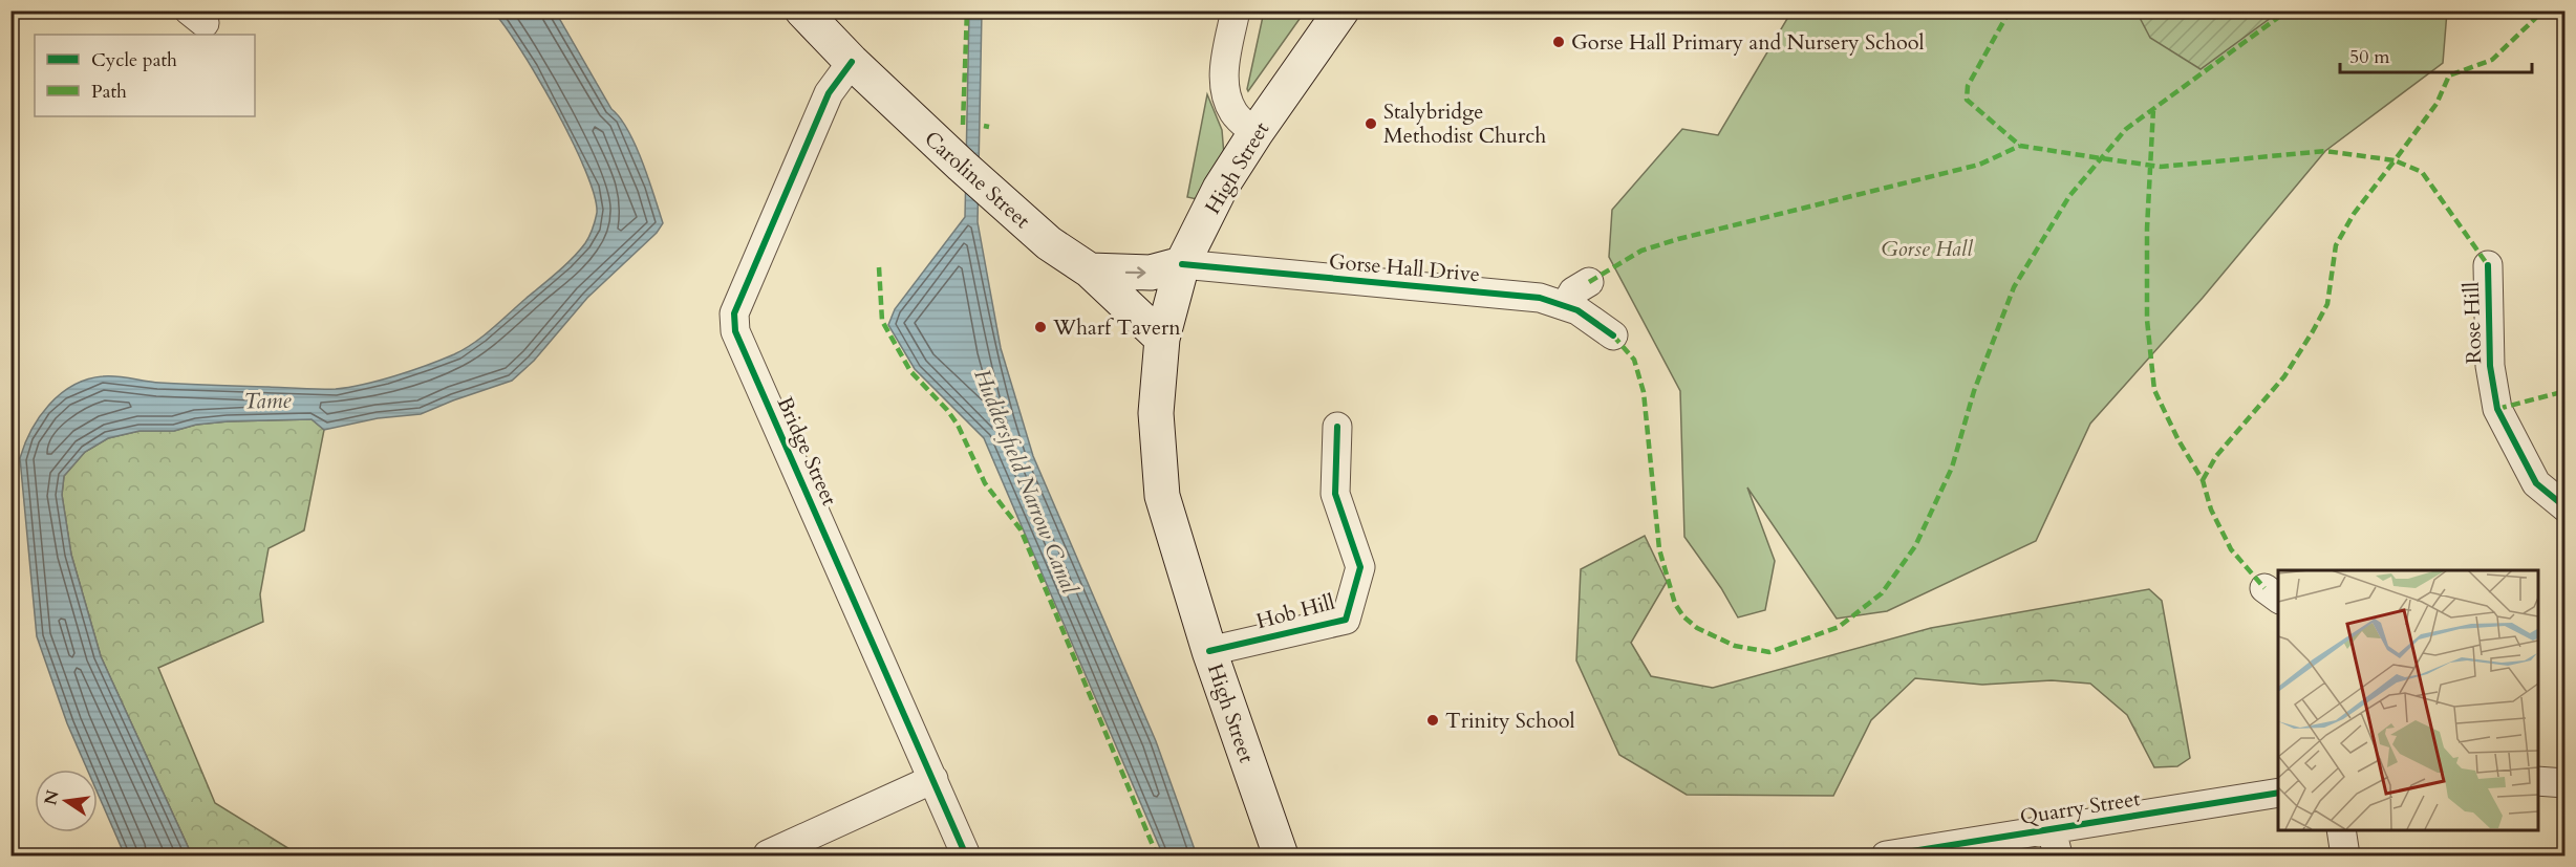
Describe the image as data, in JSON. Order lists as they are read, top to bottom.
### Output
{
  "streets": {
    "main road": ["High Street", "Caroline Street"],
    "street": [
      "Gorse Hall Drive",
      "Rose Hill",
      "Bridge Street",
      "Hob Hill",
      "Quarry Street"
    ]
  },
  "crossings": [
    ["High Street", "Caroline Street"],
    ["High Street", "Gorse Hall Drive"],
    ["High Street", "Hob Hill"],
    ["Caroline Street", "Bridge Street"]
  ],
  "water": ["Tame", "Huddersfield Narrow Canal"],
  "parks": ["Gorse Hall"],
  "places": [
    "Gorse Hall Primary and Nursery School",
    "Stalybridge Methodist Church",
    "Wharf Tavern",
    "Trinity School"
  ],
  "legend": ["Cycle path", "Path"],
  "scale_bar": "50 m",
  "north": "left"
}
